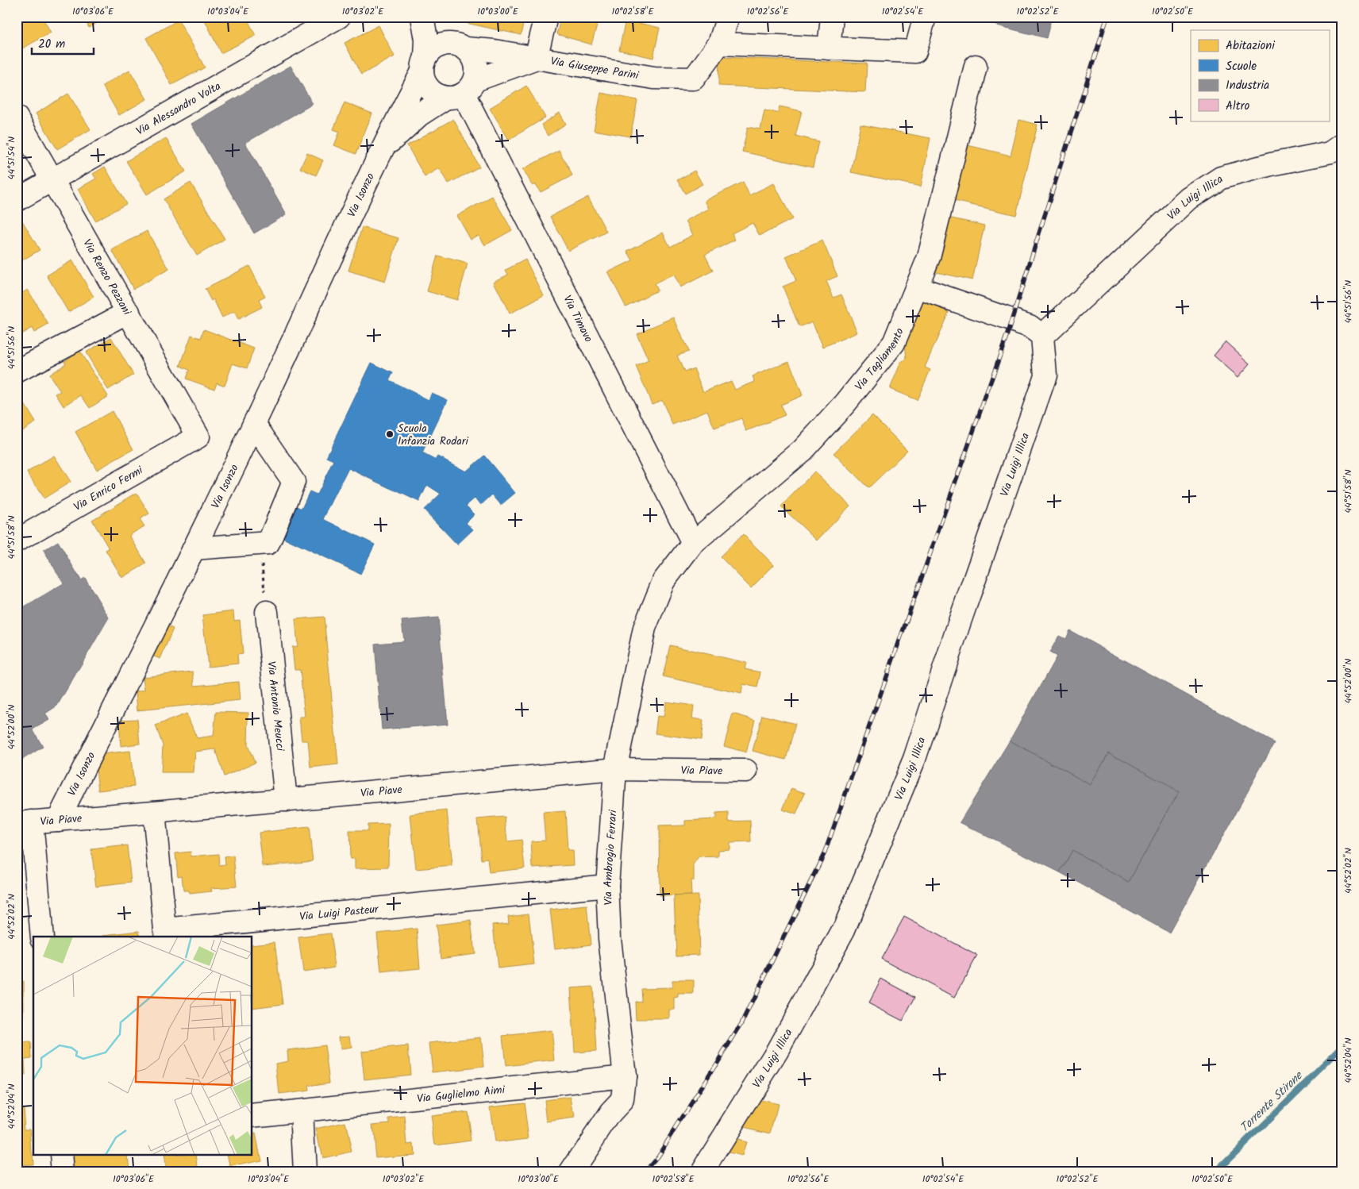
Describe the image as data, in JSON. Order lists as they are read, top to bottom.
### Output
{
  "streets": {
    "street": [
      "Via Giuseppe Parini",
      "Via Alessandro Volta",
      "Via Isonzo",
      "Via Luigi Illica",
      "Via Renzo Pezzani",
      "Via Timavo",
      "Via Tagliamento",
      "Via Enrico Fermi",
      "Via Antonio Meucci",
      "Via Piave",
      "Via Ambrogio Ferrari",
      "Via Luigi Pasteur",
      "Via Guglielmo Aimi"
    ]
  },
  "crossings": [
    ["Via Giuseppe Parini", "Via Isonzo"],
    ["Via Giuseppe Parini", "Via Timavo"],
    ["Via Alessandro Volta", "Via Renzo Pezzani"],
    ["Via Isonzo", "Via Timavo"],
    ["Via Isonzo", "Via Piave"],
    ["Via Renzo Pezzani", "Via Enrico Fermi"],
    ["Via Timavo", "Via Tagliamento"],
    ["Via Timavo", "Via Ambrogio Ferrari"],
    ["Via Tagliamento", "Via Ambrogio Ferrari"],
    ["Via Antonio Meucci", "Via Piave"],
    ["Via Piave", "Via Ambrogio Ferrari"],
    ["Via Ambrogio Ferrari", "Via Luigi Pasteur"],
    ["Via Ambrogio Ferrari", "Via Guglielmo Aimi"]
  ],
  "water": ["Torrente Stirone"],
  "places": ["Scuola Infanzia Rodari"],
  "legend": [
    "Abitazioni",
    "Scuole",
    "Industria",
    "Altro"
  ],
  "scale_bar": "20 m",
  "coordinates": [
    "10°03'06\"E",
    "10°03'04\"E",
    "10°03'02\"E",
    "10°03'00\"E",
    "10°02'58\"E",
    "10°02'56\"E",
    "10°02'54\"E",
    "10°02'52\"E",
    "10°02'50\"E",
    "44°51'54\"N",
    "44°51'56\"N",
    "44°51'58\"N",
    "44°52'00\"N",
    "44°52'02\"N",
    "44°52'04\"N"
  ]
}
